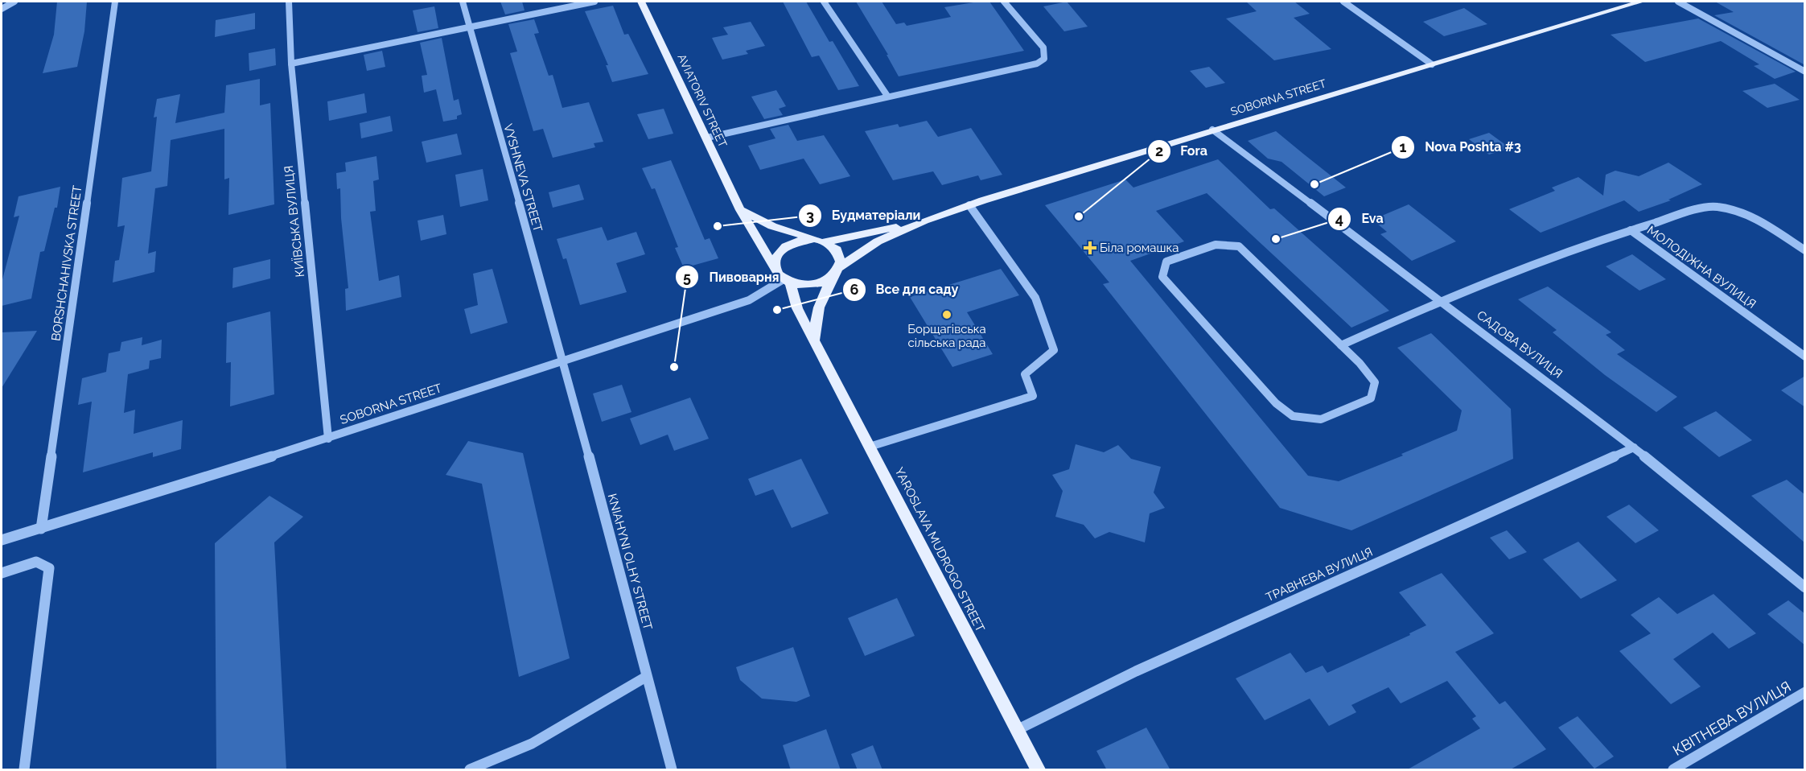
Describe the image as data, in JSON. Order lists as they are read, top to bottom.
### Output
{
  "streets": {
    "main road": ["SOBORNA STREET", "AVIATORIV STREET", "YAROSLAVA MUDROGO STREET"],
    "street": [
      "VYSHNEVA STREET",
      "КИЇВСЬКА ВУЛИЦЯ",
      "BORSHCHAHIVSKA STREET",
      "МОЛОДІЖНА ВУЛИЦЯ",
      "САДОВА ВУЛИЦЯ",
      "KNIAHYNI OLHY STREET",
      "ТРАВНЕВА ВУЛИЦЯ",
      "КВІТНЕВА ВУЛИЦЯ"
    ]
  },
  "crossings": [
    ["SOBORNA STREET", "AVIATORIV STREET"],
    ["SOBORNA STREET", "VYSHNEVA STREET"],
    ["SOBORNA STREET", "КИЇВСЬКА ВУЛИЦЯ"],
    ["SOBORNA STREET", "BORSHCHAHIVSKA STREET"],
    ["SOBORNA STREET", "САДОВА ВУЛИЦЯ"],
    ["SOBORNA STREET", "YAROSLAVA MUDROGO STREET"],
    ["SOBORNA STREET", "KNIAHYNI OLHY STREET"],
    ["AVIATORIV STREET", "YAROSLAVA MUDROGO STREET"],
    ["VYSHNEVA STREET", "KNIAHYNI OLHY STREET"],
    ["МОЛОДІЖНА ВУЛИЦЯ", "САДОВА ВУЛИЦЯ"],
    ["САДОВА ВУЛИЦЯ", "ТРАВНЕВА ВУЛИЦЯ"],
    ["YAROSLAVA MUDROGO STREET", "ТРАВНЕВА ВУЛИЦЯ"]
  ],
  "places": {
    "other": [
      "Nova Poshta #3",
      "Fora",
      "Будматеріали",
      "Eva",
      "Все для саду",
      "Борщагівська сільська рада",
      "Пивоварня"
    ],
    "health": ["Біла ромашка"]
  }
}
